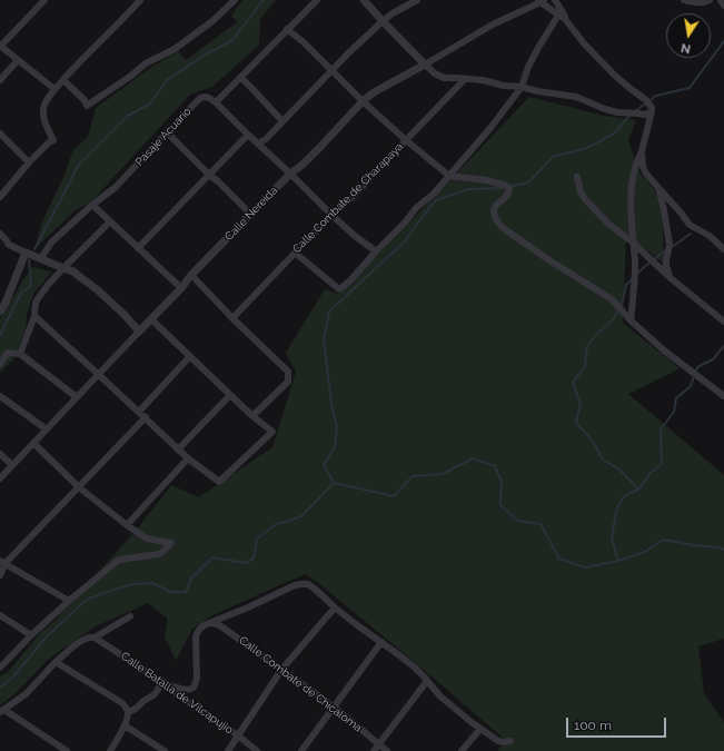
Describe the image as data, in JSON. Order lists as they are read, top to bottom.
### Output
{
  "streets": {
    "street": [
      "Pasaje Acuario",
      "Calle Combate de Charapaya",
      "Calle Nereida",
      "Calle Combate de Chicaloma",
      "Calle Batalla de Vilcapujio"
    ]
  },
  "scale_bar": "100 m",
  "north": "bottom"
}
